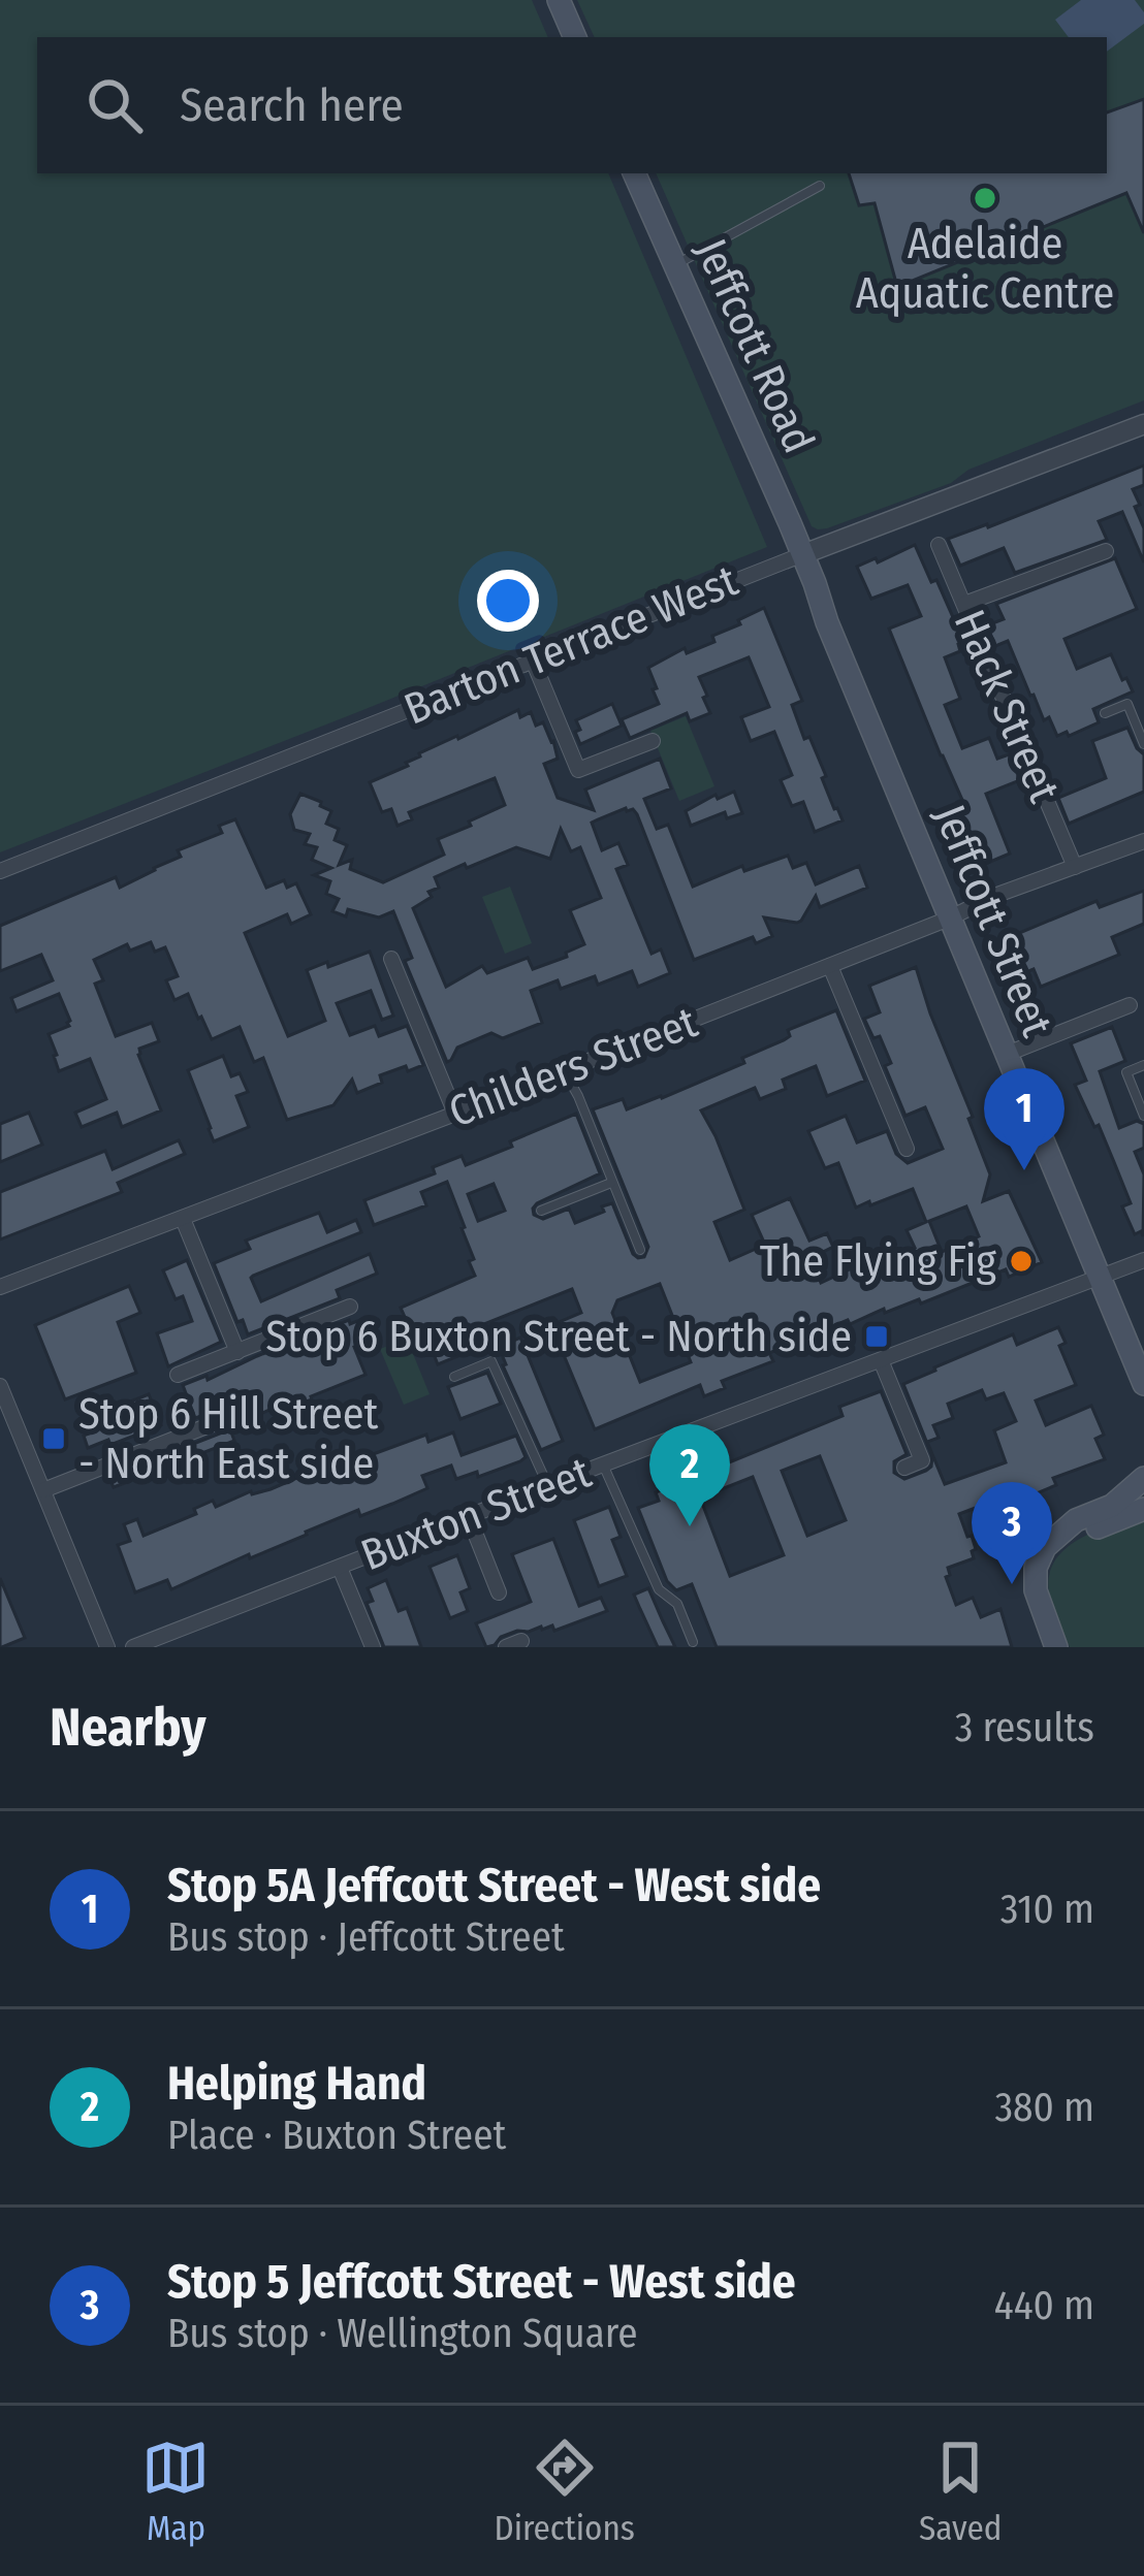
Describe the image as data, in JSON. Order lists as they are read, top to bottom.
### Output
{
  "streets": {
    "main road": ["Jeffcott Road", "Jeffcott Street"],
    "street": [
      "Barton Terrace West",
      "Hack Street",
      "Childers Street",
      "Buxton Street"
    ]
  },
  "crossings": [
    ["Jeffcott Road", "Barton Terrace West"],
    ["Jeffcott Road", "Jeffcott Street"],
    ["Barton Terrace West", "Jeffcott Street"],
    ["Hack Street", "Childers Street"],
    ["Jeffcott Street", "Childers Street"],
    ["Jeffcott Street", "Buxton Street"]
  ],
  "places": {
    "other": ["Adelaide Aquatic Centre", "The Flying Fig"],
    "transit": ["Stop 6 Buxton Street - North side", "Stop 6 Hill Street - North East side"]
  },
  "page": {
    "search": "Search here",
    "pins": ["1", "2", "3"],
    "heading": ["Nearby", "3 results"],
    "list": [
      {
        "mark": "1",
        "name": "Stop 5A Jeffcott Street - West side",
        "note": "Bus stop · Jeffcott Street",
        "value": "310 m"
      },
      {
        "mark": "2",
        "name": "Helping Hand",
        "note": "Place · Buxton Street",
        "value": "380 m"
      },
      {
        "mark": "3",
        "name": "Stop 5 Jeffcott Street - West side",
        "note": "Bus stop · Wellington Square",
        "value": "440 m"
      }
    ],
    "nav": ["Map", "Directions", "Saved"]
  }
}
